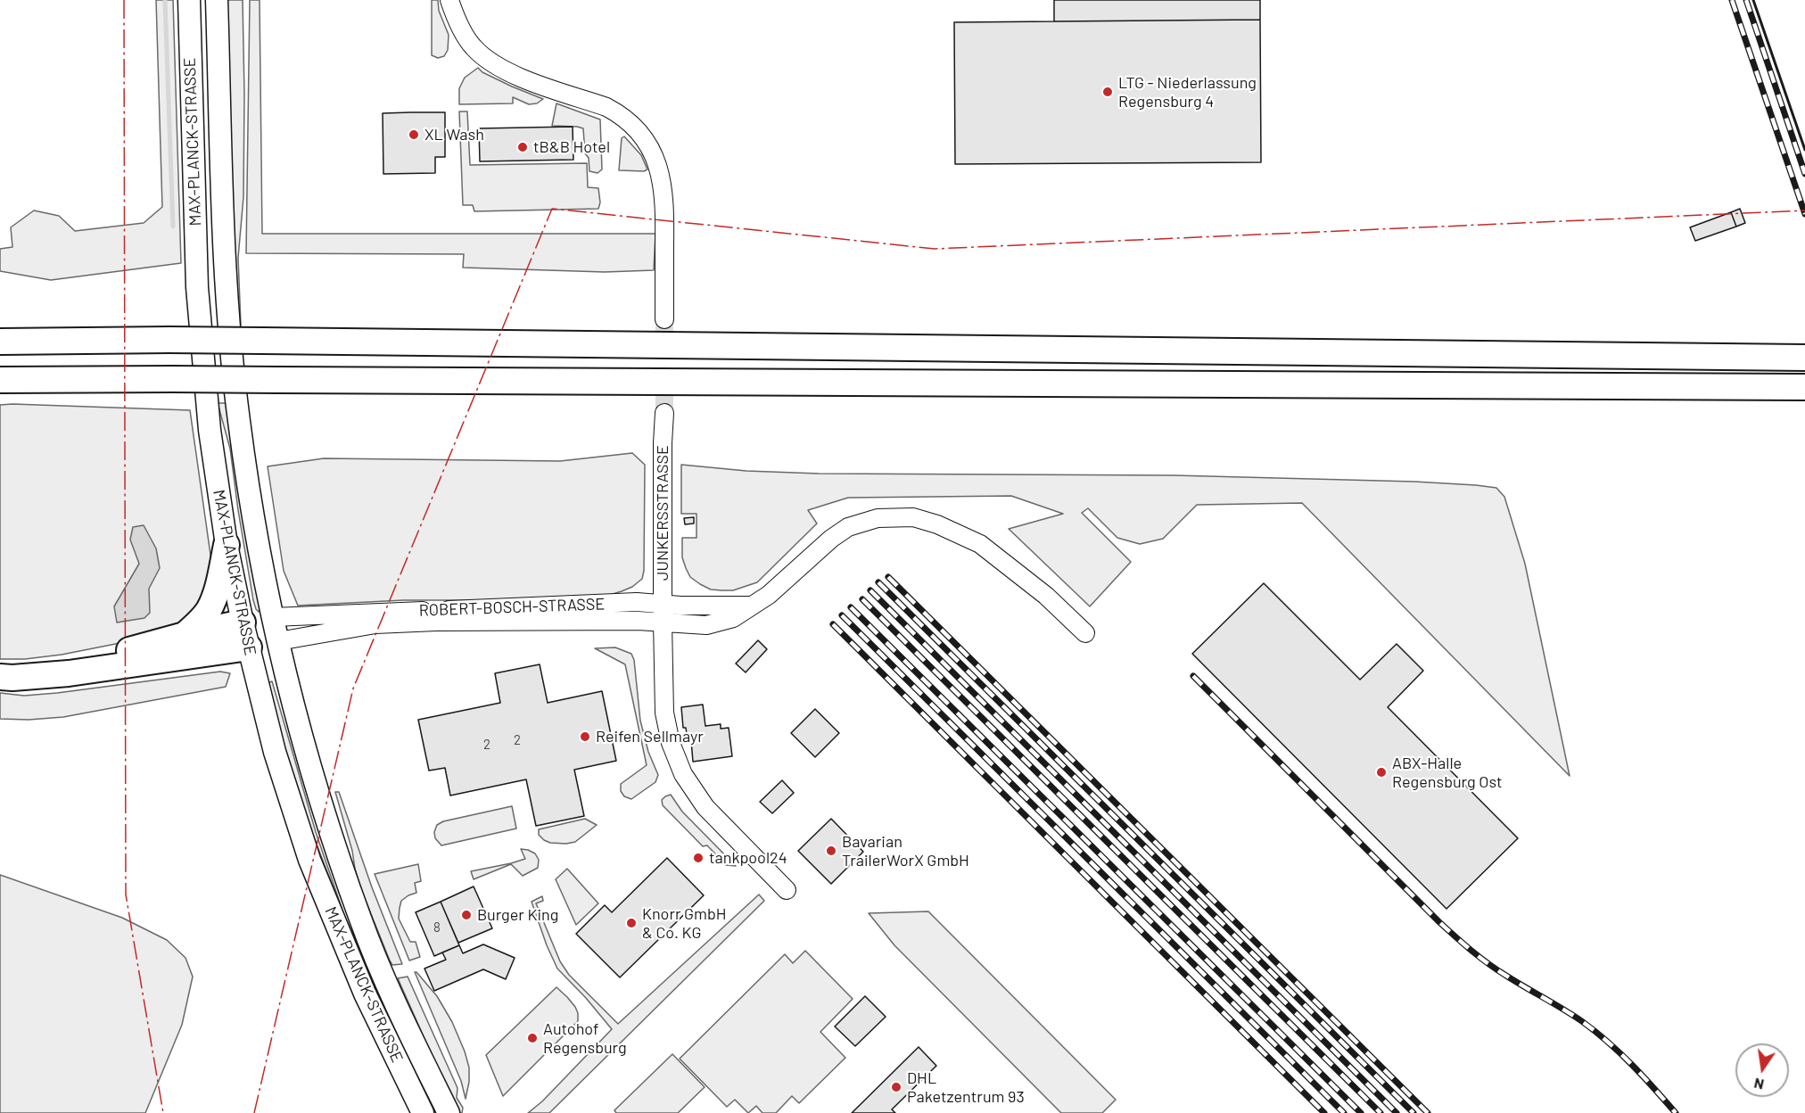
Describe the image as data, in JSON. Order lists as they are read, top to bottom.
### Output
{
  "streets": {
    "main road": ["MAX-PLANCK-STRASSE"],
    "street": ["JUNKERSSTRASSE", "ROBERT-BOSCH-STRASSE"]
  },
  "crossings": [
    ["MAX-PLANCK-STRASSE", "ROBERT-BOSCH-STRASSE"],
    ["JUNKERSSTRASSE", "ROBERT-BOSCH-STRASSE"]
  ],
  "places": [
    "LTG - Niederlassung Regensburg 4",
    "XL Wash",
    "tB&B Hotel",
    "Reifen Sellmayr",
    "ABX-Halle Regensburg Ost",
    "Bavarian TrailerWorX GmbH",
    "tankpool24",
    "Burger King",
    "Knorr GmbH & Co. KG",
    "Autohof Regensburg",
    "DHL Paketzentrum 93"
  ],
  "house_numbers": ["2", "2", "8"],
  "north": "bottom"
}
